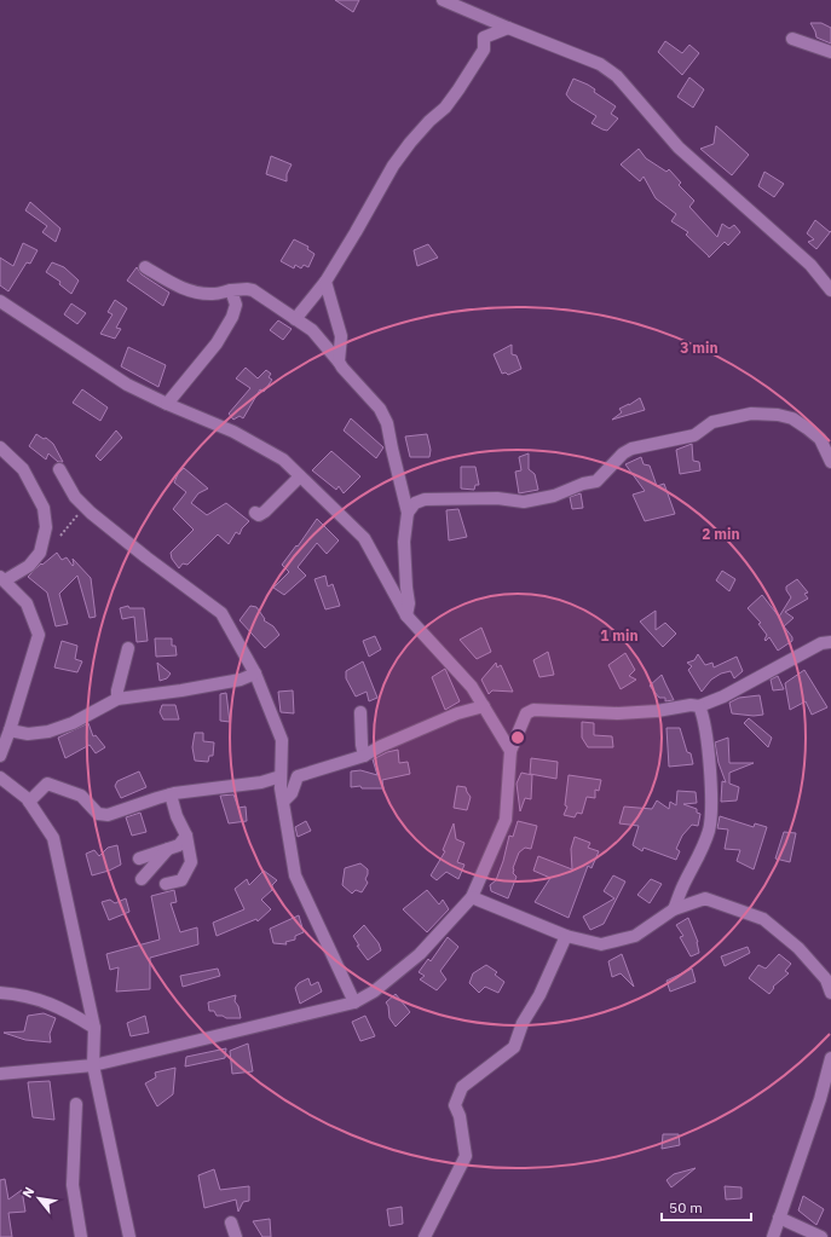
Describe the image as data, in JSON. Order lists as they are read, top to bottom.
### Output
{
  "scale_bar": "50 m",
  "north": "top left",
  "rings": ["3 min", "2 min", "1 min"]
}
